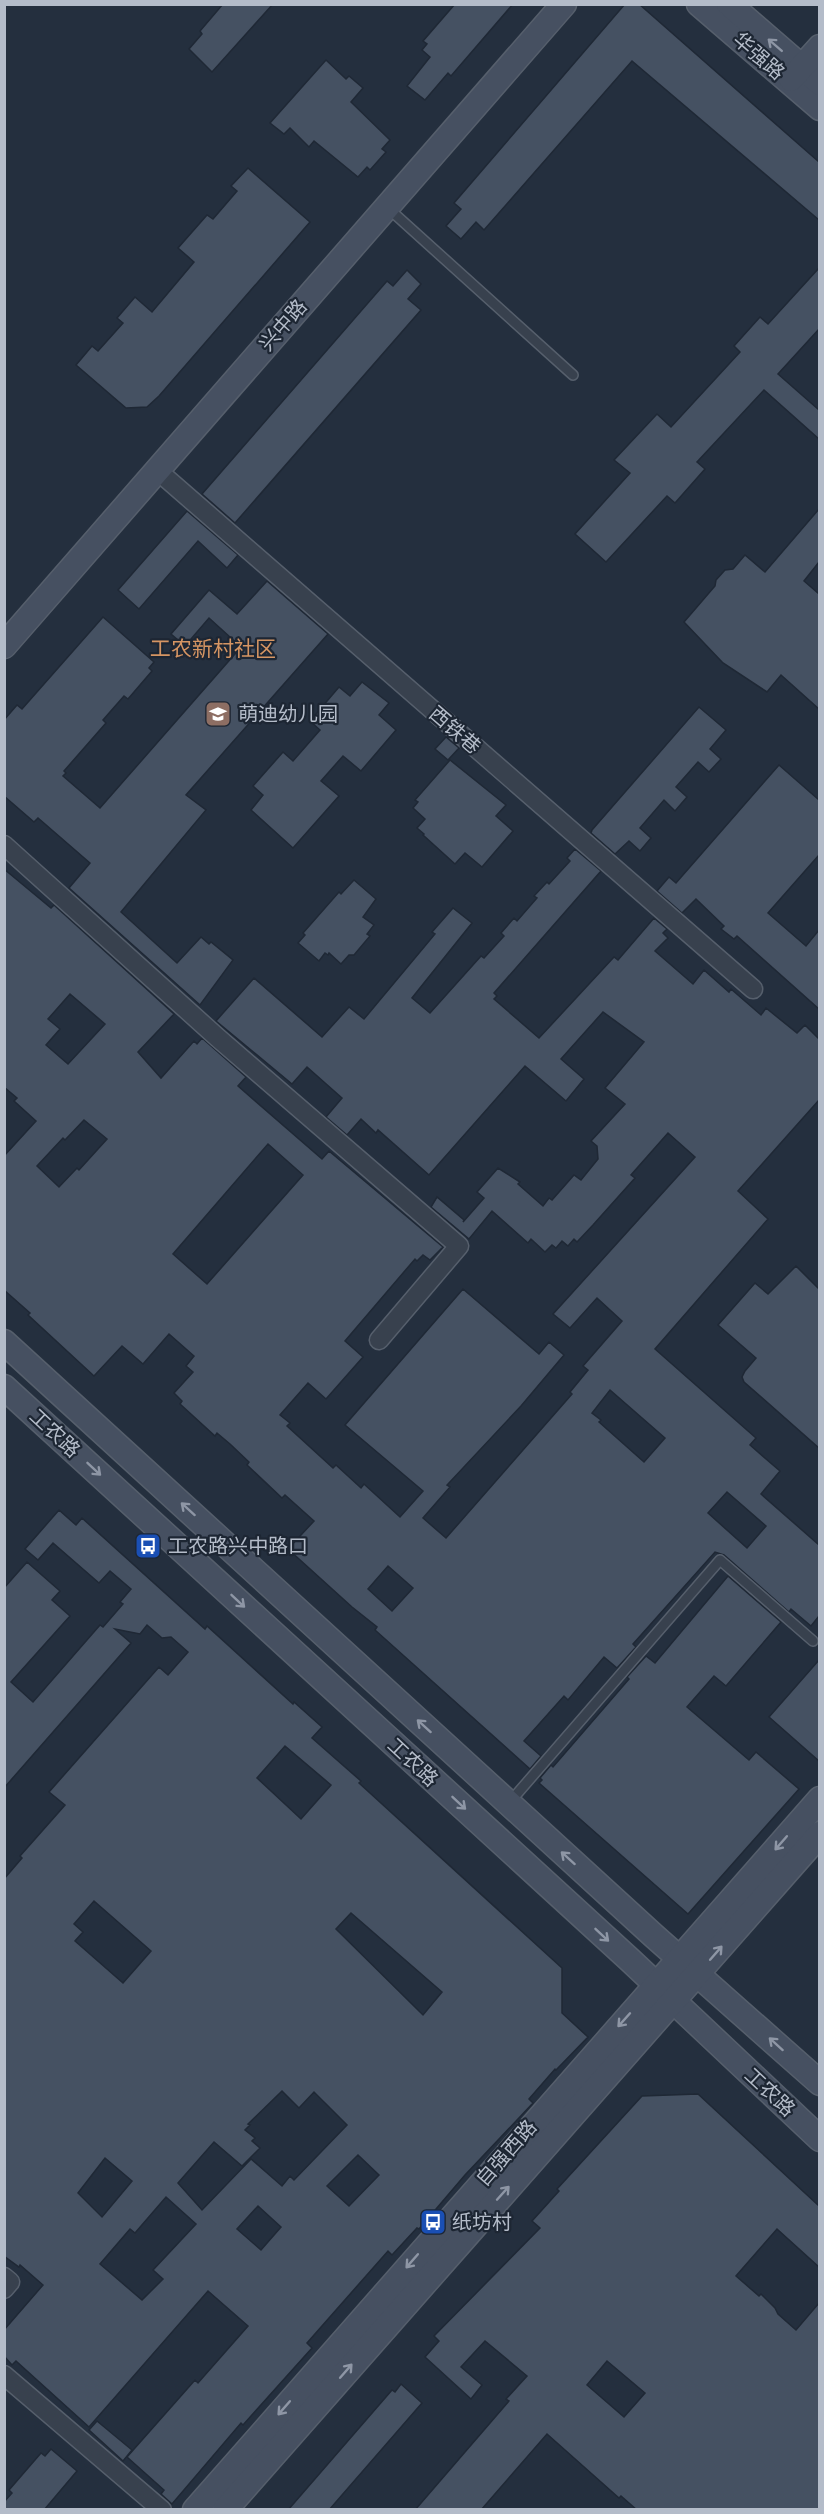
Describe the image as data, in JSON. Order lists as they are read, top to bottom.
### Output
{
  "streets": {
    "main road": [
      "华强路",
      "兴中路",
      "工农路",
      "自强西路"
    ],
    "street": ["西铁巷"]
  },
  "crossings": [
    ["兴中路", "西铁巷"],
    ["工农路", "自强西路"]
  ],
  "districts": ["工农新村社区"],
  "places": {
    "school or university": ["萌迪幼儿园"],
    "bus stop": ["工农路兴中路口", "纸坊村"]
  }
}
